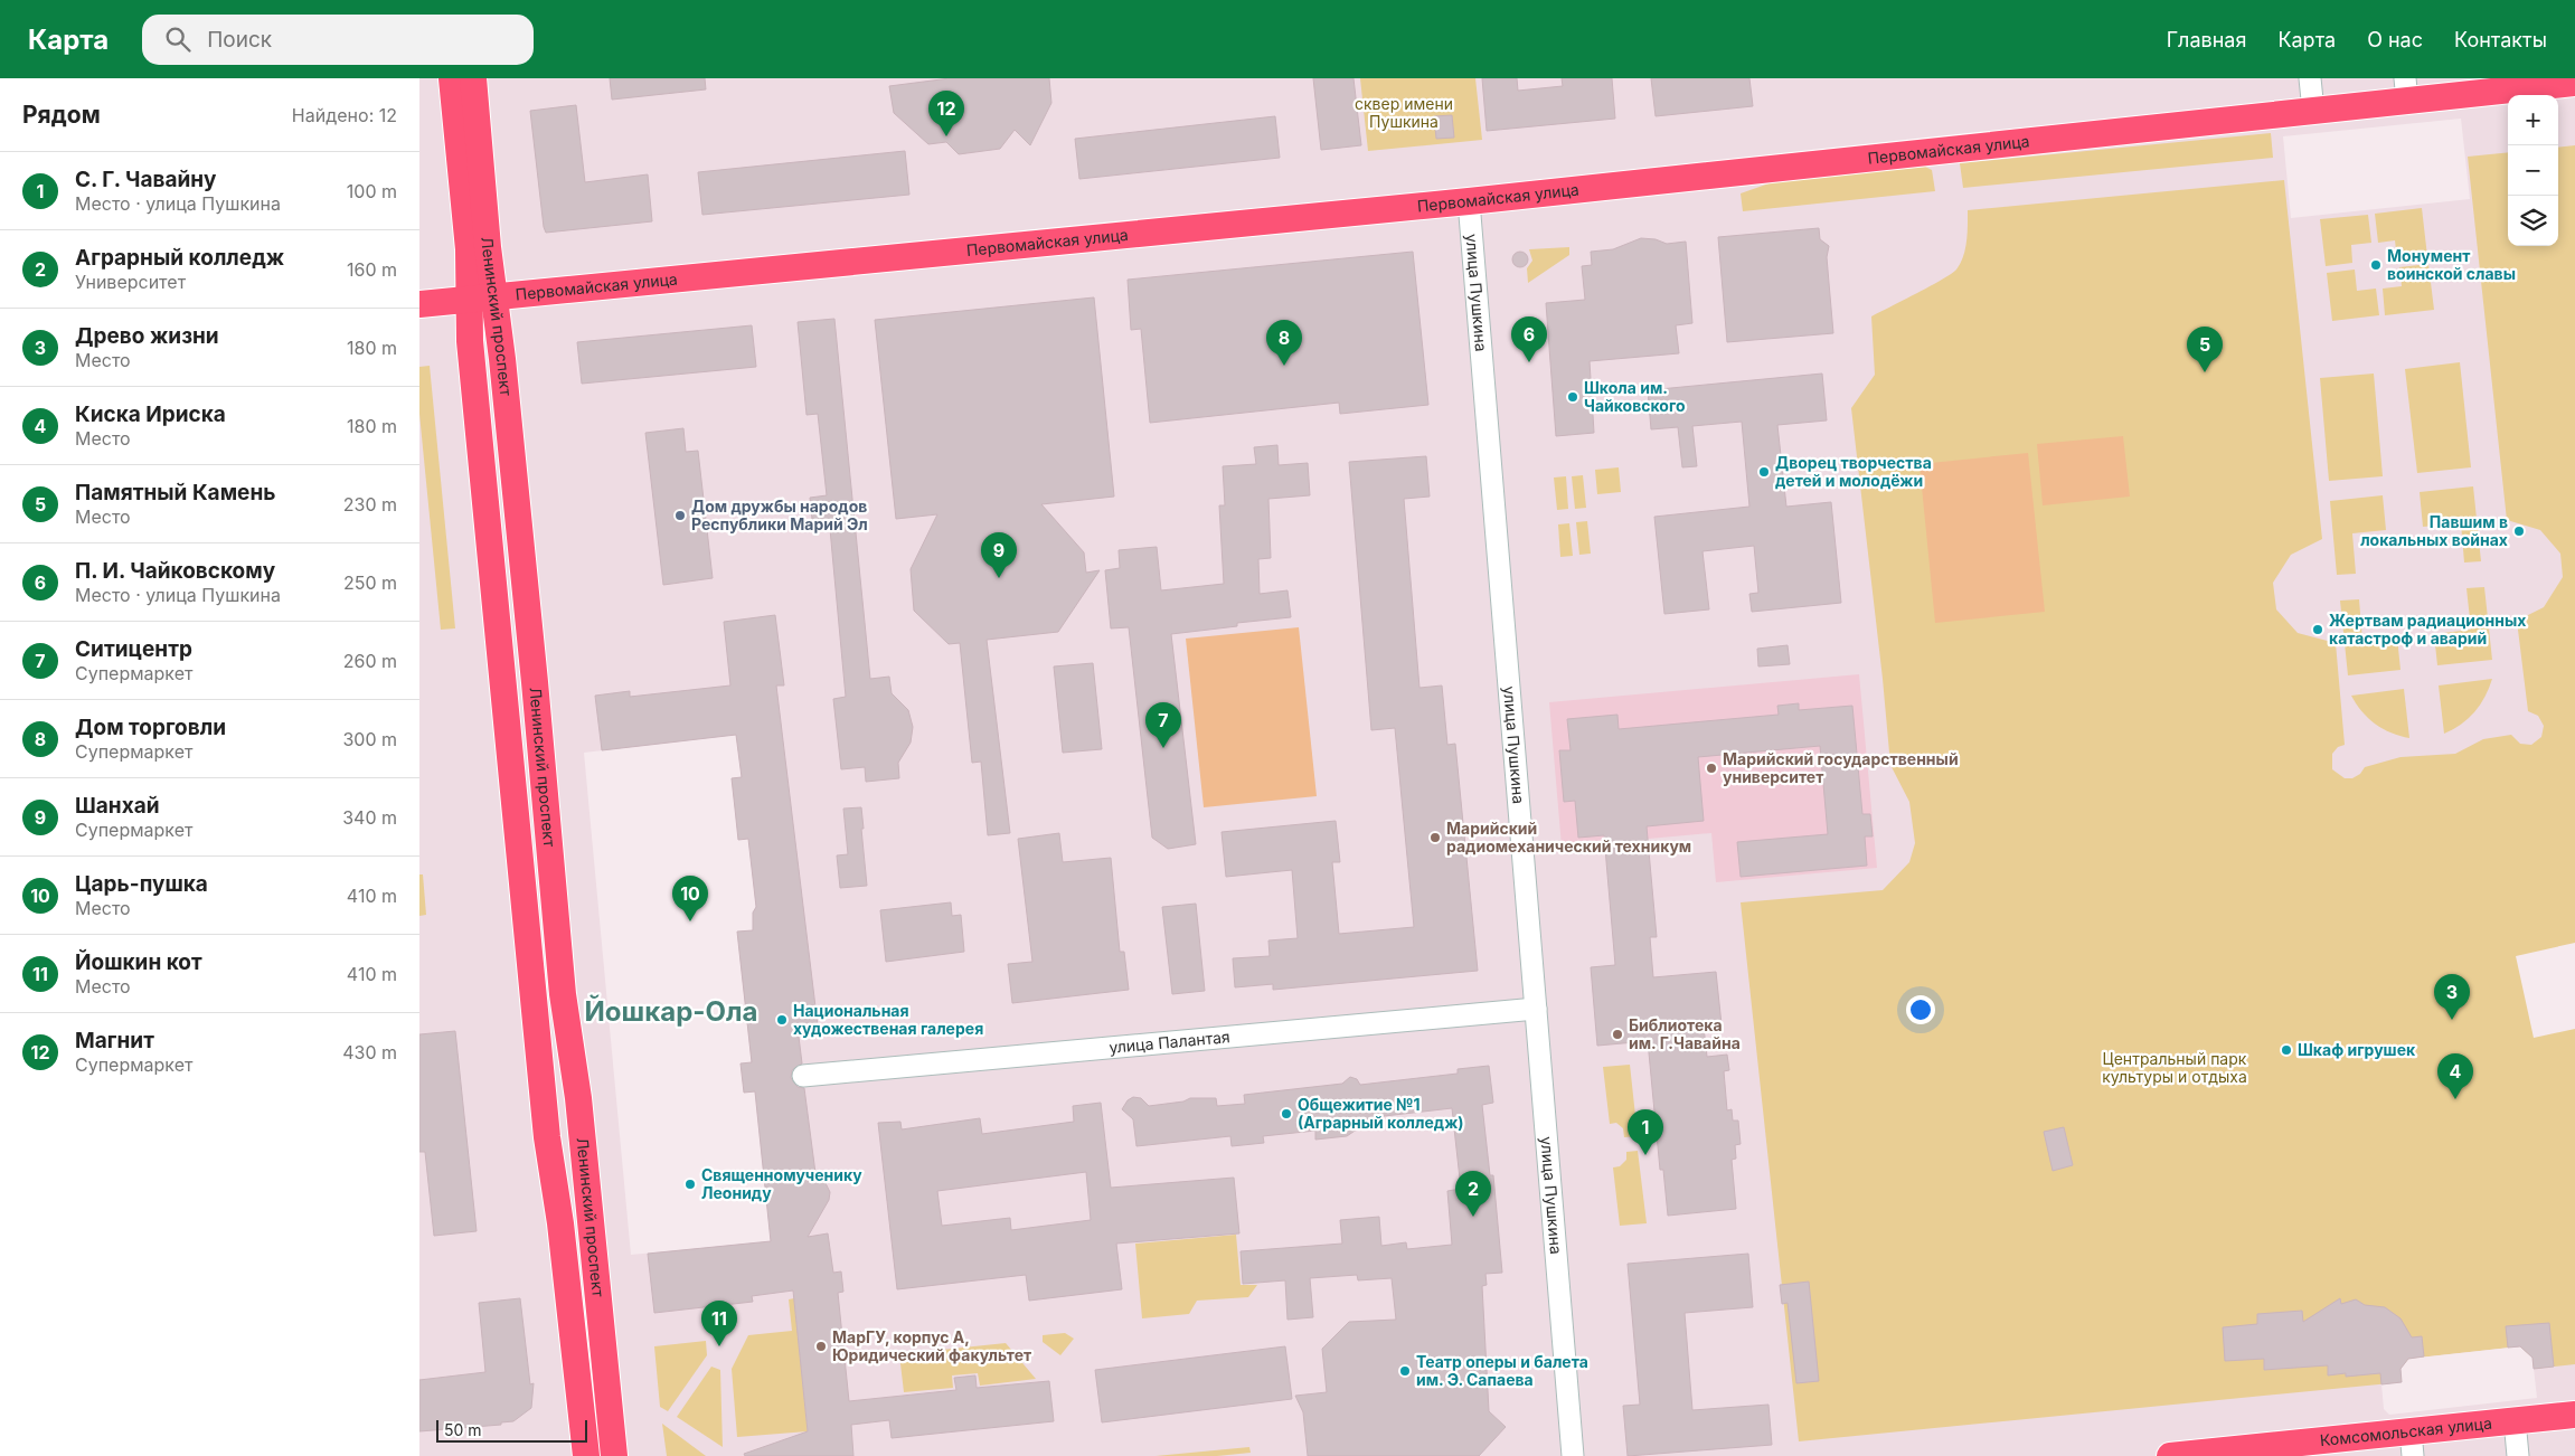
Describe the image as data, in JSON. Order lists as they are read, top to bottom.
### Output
{
  "streets": {
    "main road": ["Первомайская улица", "Ленинский проспект", "Комсомольская улица"],
    "street": ["улица Пушкина", "улица Палантая"]
  },
  "crossings": [
    ["Первомайская улица", "улица Пушкина"],
    ["Первомайская улица", "Ленинский проспект"],
    ["улица Пушкина", "улица Палантая"]
  ],
  "districts": ["Йошкар-Ола"],
  "parks": ["сквер имени Пушкина", "Центральный парк культуры и отдыха"],
  "places": [
    "Монумент воинской славы",
    "Школа им. Чайковского",
    "Дворец творчества детей и молодёжи",
    "Дом дружбы народов Республики Марий Эл",
    "Павшим в локальных войнах",
    "Жертвам радиационных катастроф и аварий",
    "Марийский государственный университет",
    "Марийский радиомеханический техникум",
    "Национальная художественая галерея",
    "Библиотека им. Г.Чавайна",
    "Шкаф игрушек",
    "Общежитие №1 (Аграрный колледж)",
    "Священномученику Леониду",
    "МарГУ, корпус А, Юридический факультет",
    "Театр оперы и балета им. Э. Сапаева"
  ],
  "scale_bar": "50 m",
  "page": {
    "header": "Карта",
    "search": "Поиск",
    "nav": [
      "Главная",
      "Карта",
      "О нас",
      "Контакты"
    ],
    "heading": ["Рядом", "Найдено: 12"],
    "pins": [
      "12",
      "6",
      "8",
      "5",
      "9",
      "7",
      "10",
      "3",
      "4",
      "1",
      "2",
      "11"
    ],
    "map_buttons": ["+", "−"],
    "list": [
      {
        "mark": "1",
        "name": "С. Г. Чавайну",
        "note": "Место · улица Пушкина",
        "value": "100 m"
      },
      {
        "mark": "2",
        "name": "Аграрный колледж",
        "note": "Университет",
        "value": "160 m"
      },
      {
        "mark": "3",
        "name": "Древо жизни",
        "note": "Место",
        "value": "180 m"
      },
      {
        "mark": "4",
        "name": "Киска Ириска",
        "note": "Место",
        "value": "180 m"
      },
      {
        "mark": "5",
        "name": "Памятный Камень",
        "note": "Место",
        "value": "230 m"
      },
      {
        "mark": "6",
        "name": "П. И. Чайковскому",
        "note": "Место · улица Пушкина",
        "value": "250 m"
      },
      {
        "mark": "7",
        "name": "Ситицентр",
        "note": "Супермаркет",
        "value": "260 m"
      },
      {
        "mark": "8",
        "name": "Дом торговли",
        "note": "Супермаркет",
        "value": "300 m"
      },
      {
        "mark": "9",
        "name": "Шанхай",
        "note": "Супермаркет",
        "value": "340 m"
      },
      {
        "mark": "10",
        "name": "Царь-пушка",
        "note": "Место",
        "value": "410 m"
      },
      {
        "mark": "11",
        "name": "Йошкин кот",
        "note": "Место",
        "value": "410 m"
      },
      {
        "mark": "12",
        "name": "Магнит",
        "note": "Супермаркет",
        "value": "430 m"
      }
    ],
    "scale": "50 m"
  }
}
